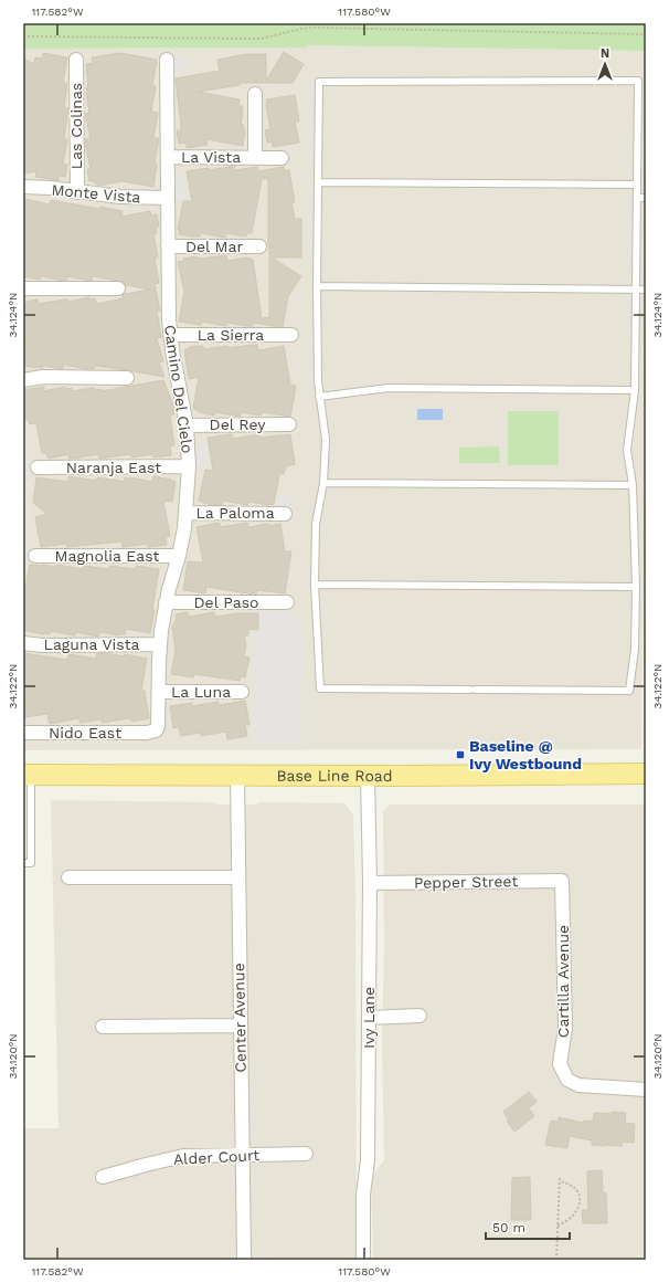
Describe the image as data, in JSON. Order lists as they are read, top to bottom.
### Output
{
  "streets": {
    "main road": ["Base Line Road"],
    "street": [
      "Las Colinas",
      "La Vista",
      "Monte Vista",
      "Del Mar",
      "La Sierra",
      "Camino Del Cielo",
      "Del Rey",
      "Naranja East",
      "La Paloma",
      "Magnolia East",
      "Del Paso",
      "Laguna Vista",
      "La Luna",
      "Nido East",
      "Pepper Street",
      "Cartilla Avenue",
      "Center Avenue",
      "Ivy Lane",
      "Alder Court"
    ]
  },
  "crossings": [
    ["Las Colinas", "Monte Vista"],
    ["La Vista", "Camino Del Cielo"],
    ["Monte Vista", "Camino Del Cielo"],
    ["Del Mar", "Camino Del Cielo"],
    ["La Sierra", "Camino Del Cielo"],
    ["Camino Del Cielo", "Del Rey"],
    ["Camino Del Cielo", "Naranja East"],
    ["Camino Del Cielo", "La Paloma"],
    ["Camino Del Cielo", "Magnolia East"],
    ["Camino Del Cielo", "Del Paso"],
    ["Camino Del Cielo", "Laguna Vista"],
    ["Camino Del Cielo", "La Luna"],
    ["Camino Del Cielo", "Nido East"],
    ["Base Line Road", "Center Avenue"],
    ["Base Line Road", "Ivy Lane"],
    ["Pepper Street", "Cartilla Avenue"],
    ["Pepper Street", "Ivy Lane"],
    ["Center Avenue", "Alder Court"]
  ],
  "places": {
    "transit": ["Baseline @ Ivy Westbound"]
  },
  "scale_bar": "50 m",
  "north": "top",
  "coordinates": [
    "117.582°W",
    "117.580°W",
    "34.124°N",
    "34.122°N",
    "34.120°N"
  ]
}
